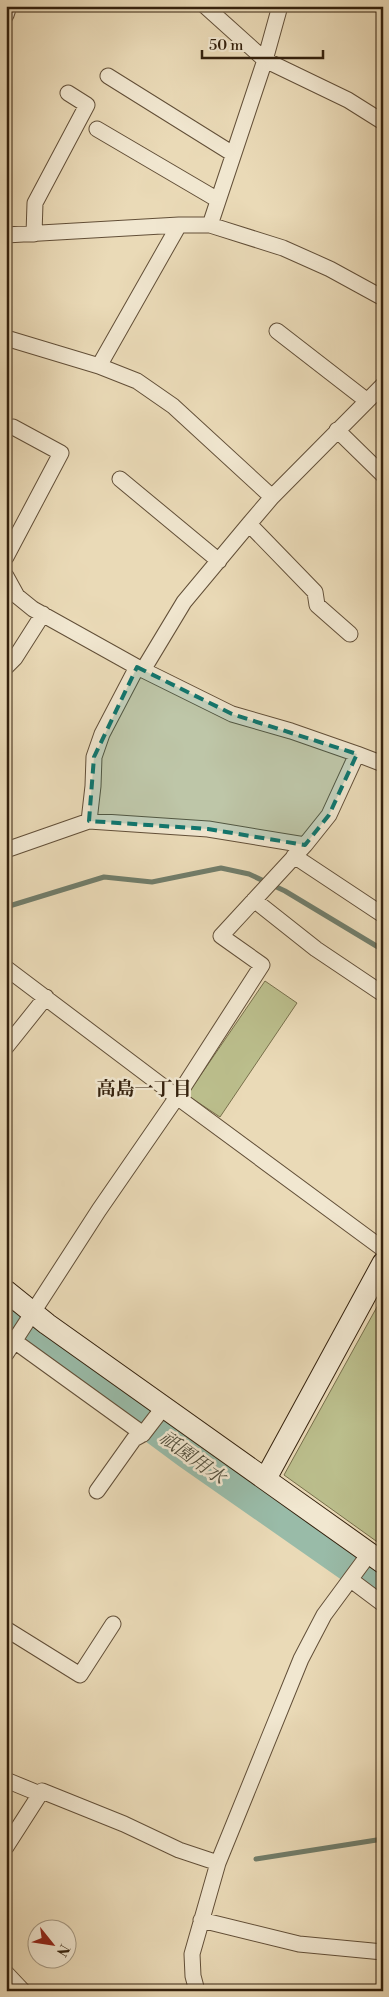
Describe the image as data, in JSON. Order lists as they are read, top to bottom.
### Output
{
  "districts": ["高島一丁目"],
  "water": ["祇園用水"],
  "scale_bar": "50 m",
  "north": "bottom right"
}
